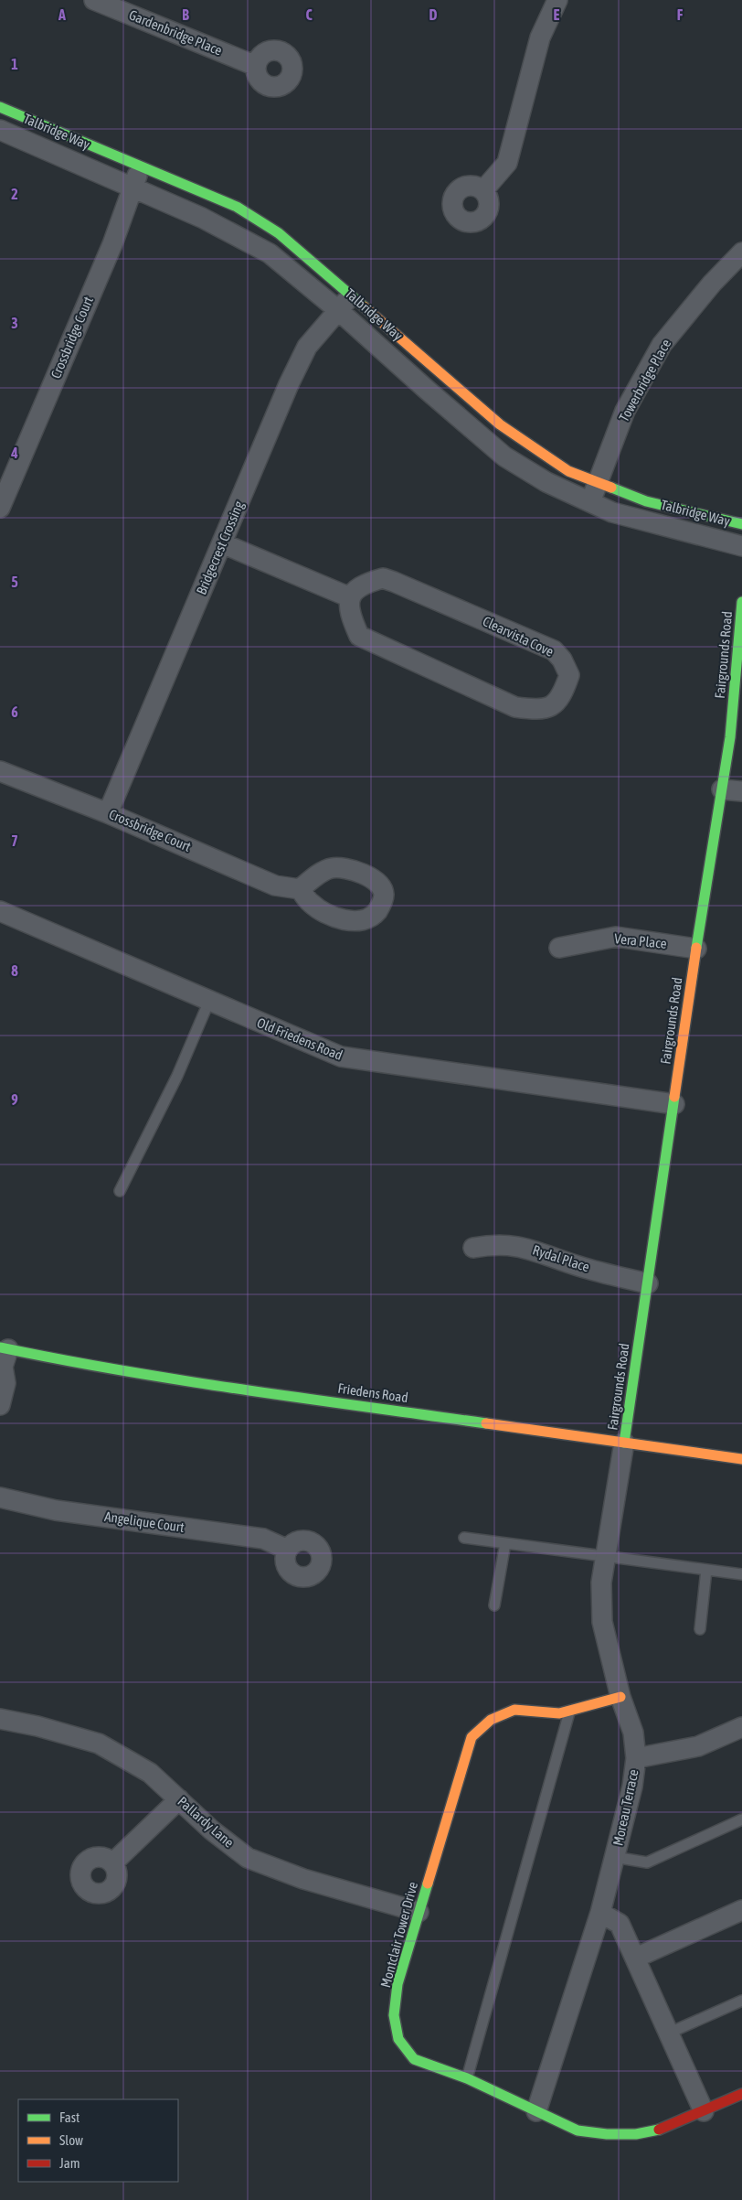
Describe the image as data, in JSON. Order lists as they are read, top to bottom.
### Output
{
  "streets": {
    "street": [
      "Gardenbridge Place",
      "Talbridge Way",
      "Crossbridge Court",
      "Towerbridge Place",
      "Bridgecrest Crossing",
      "Clearvista Cove",
      "Fairgrounds Road",
      "Vera Place",
      "Old Friedens Road",
      "Rydal Place",
      "Friedens Road",
      "Angelique Court",
      "Moreau Terrace",
      "Pallardy Lane",
      "Montclair Tower Drive"
    ]
  },
  "crossings": [
    ["Talbridge Way", "Crossbridge Court"],
    ["Talbridge Way", "Towerbridge Place"],
    ["Talbridge Way", "Bridgecrest Crossing"],
    ["Crossbridge Court", "Bridgecrest Crossing"],
    ["Fairgrounds Road", "Vera Place"],
    ["Fairgrounds Road", "Old Friedens Road"],
    ["Fairgrounds Road", "Rydal Place"],
    ["Fairgrounds Road", "Friedens Road"],
    ["Fairgrounds Road", "Moreau Terrace"],
    ["Friedens Road", "Moreau Terrace"],
    ["Moreau Terrace", "Montclair Tower Drive"],
    ["Pallardy Lane", "Montclair Tower Drive"]
  ],
  "legend": ["Fast", "Slow", "Jam"],
  "grid": {
    "columns": [
      "A",
      "B",
      "C",
      "D",
      "E",
      "F"
    ],
    "rows": [
      "1",
      "2",
      "3",
      "4",
      "5",
      "6",
      "7",
      "8",
      "9"
    ]
  }
}
